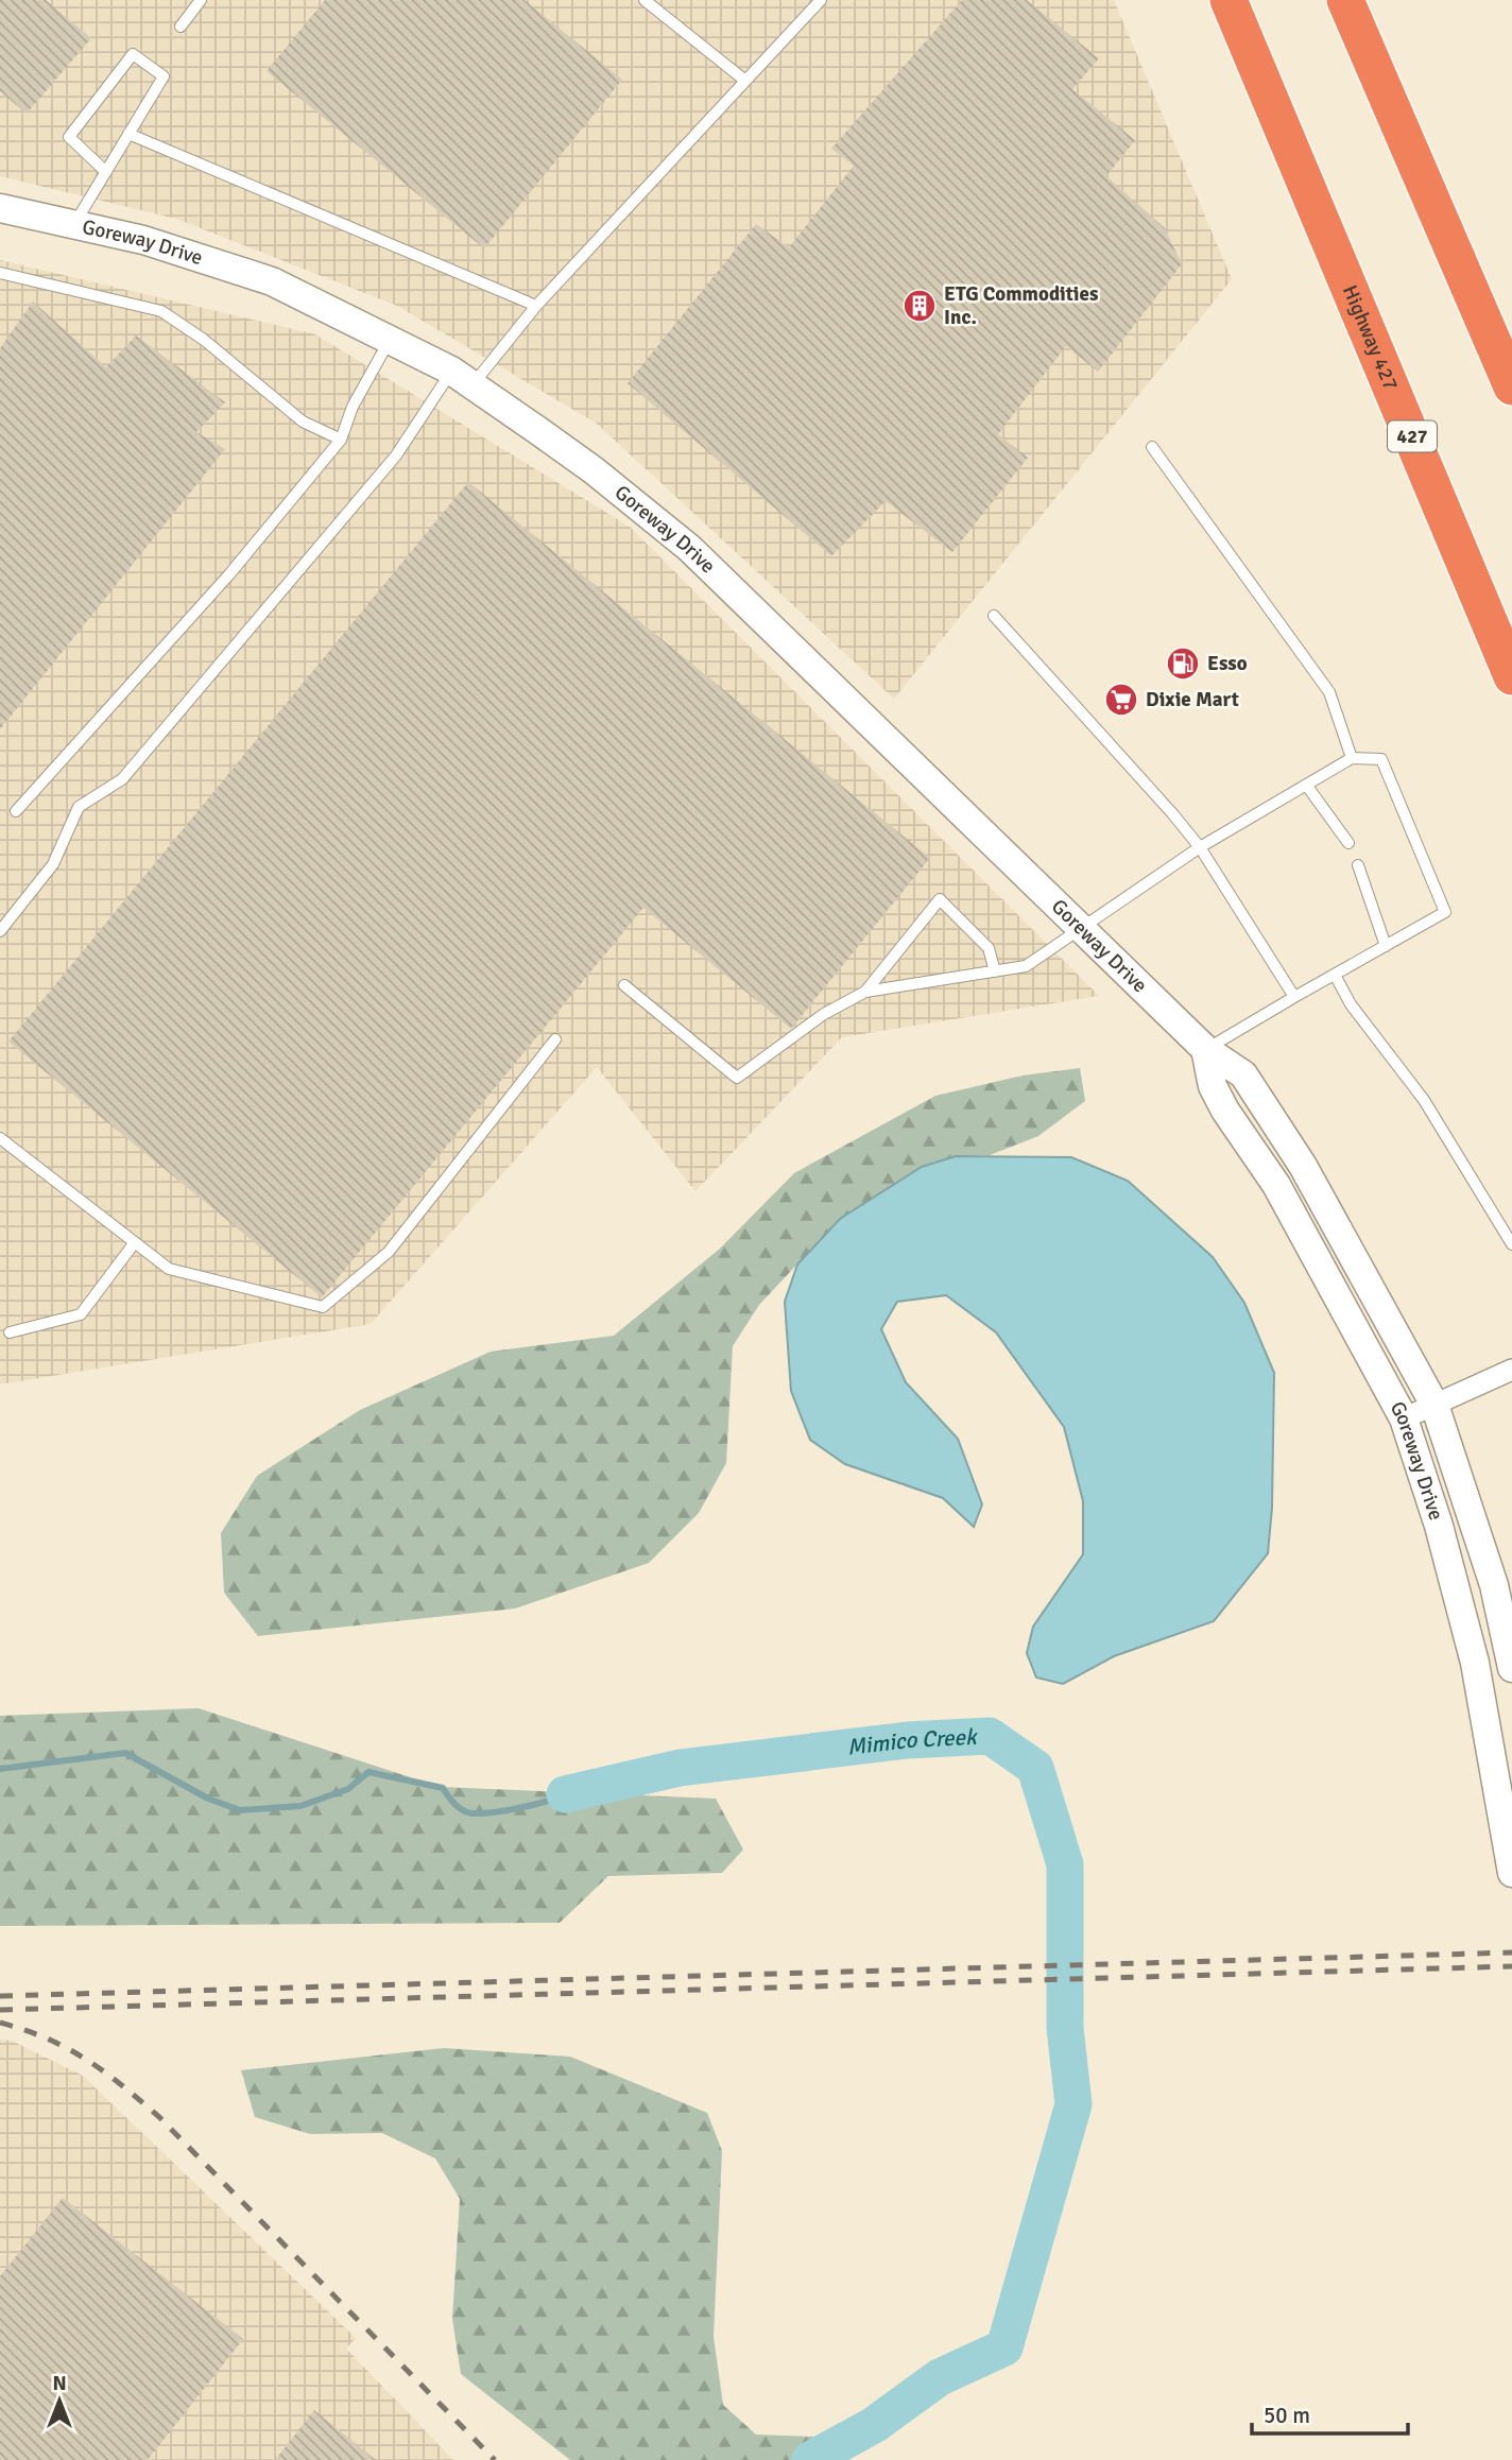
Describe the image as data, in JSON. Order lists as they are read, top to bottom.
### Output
{
  "streets": {
    "highway": ["Highway 427", "427"],
    "main road": ["Goreway Drive"]
  },
  "water": ["Mimico Creek"],
  "places": {
    "building": ["ETG Commodities Inc."],
    "fuel station": ["Esso"],
    "supermarket": ["Dixie Mart"]
  },
  "scale_bar": "50 m",
  "north": "top"
}
